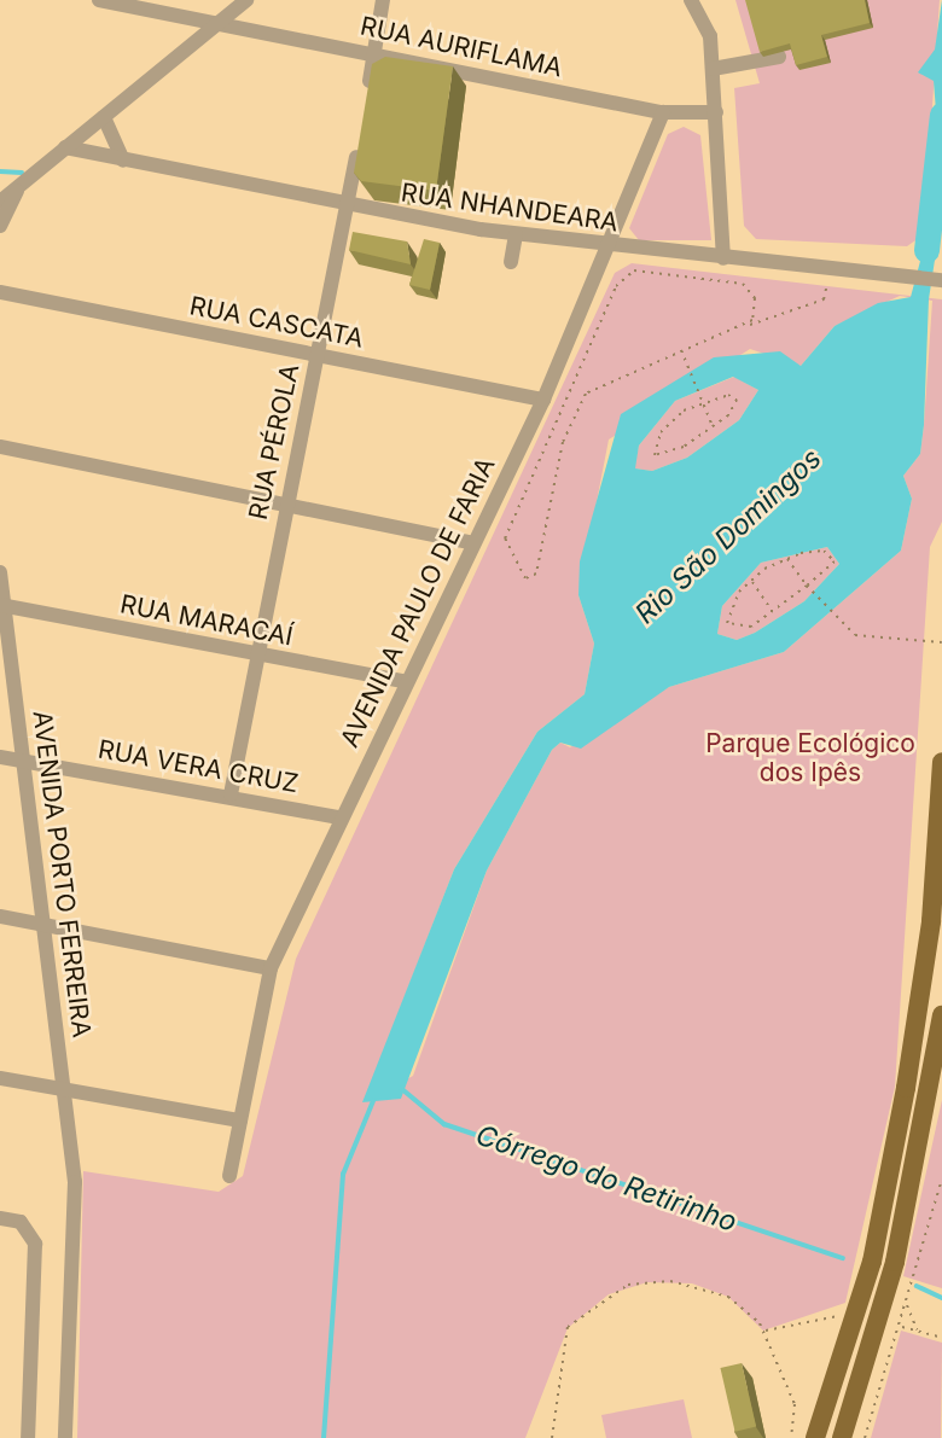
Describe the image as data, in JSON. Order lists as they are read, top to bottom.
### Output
{
  "streets": {
    "street": [
      "RUA AURIFLAMA",
      "RUA NHANDEARA",
      "RUA CASCATA",
      "RUA PÉROLA",
      "AVENIDA PAULO DE FARIA",
      "RUA MARACAÍ",
      "RUA VERA CRUZ",
      "AVENIDA PORTO FERREIRA"
    ]
  },
  "crossings": [
    ["RUA AURIFLAMA", "AVENIDA PAULO DE FARIA"],
    ["RUA NHANDEARA", "RUA PÉROLA"],
    ["RUA NHANDEARA", "AVENIDA PAULO DE FARIA"],
    ["RUA CASCATA", "RUA PÉROLA"],
    ["RUA CASCATA", "AVENIDA PAULO DE FARIA"],
    ["RUA PÉROLA", "RUA MARACAÍ"],
    ["RUA PÉROLA", "RUA VERA CRUZ"],
    ["AVENIDA PAULO DE FARIA", "RUA MARACAÍ"],
    ["AVENIDA PAULO DE FARIA", "RUA VERA CRUZ"],
    ["RUA MARACAÍ", "AVENIDA PORTO FERREIRA"],
    ["RUA VERA CRUZ", "AVENIDA PORTO FERREIRA"]
  ],
  "water": ["Rio São Domingos", "Córrego do Retirinho"],
  "parks": ["Parque Ecológico dos Ipês"]
}
